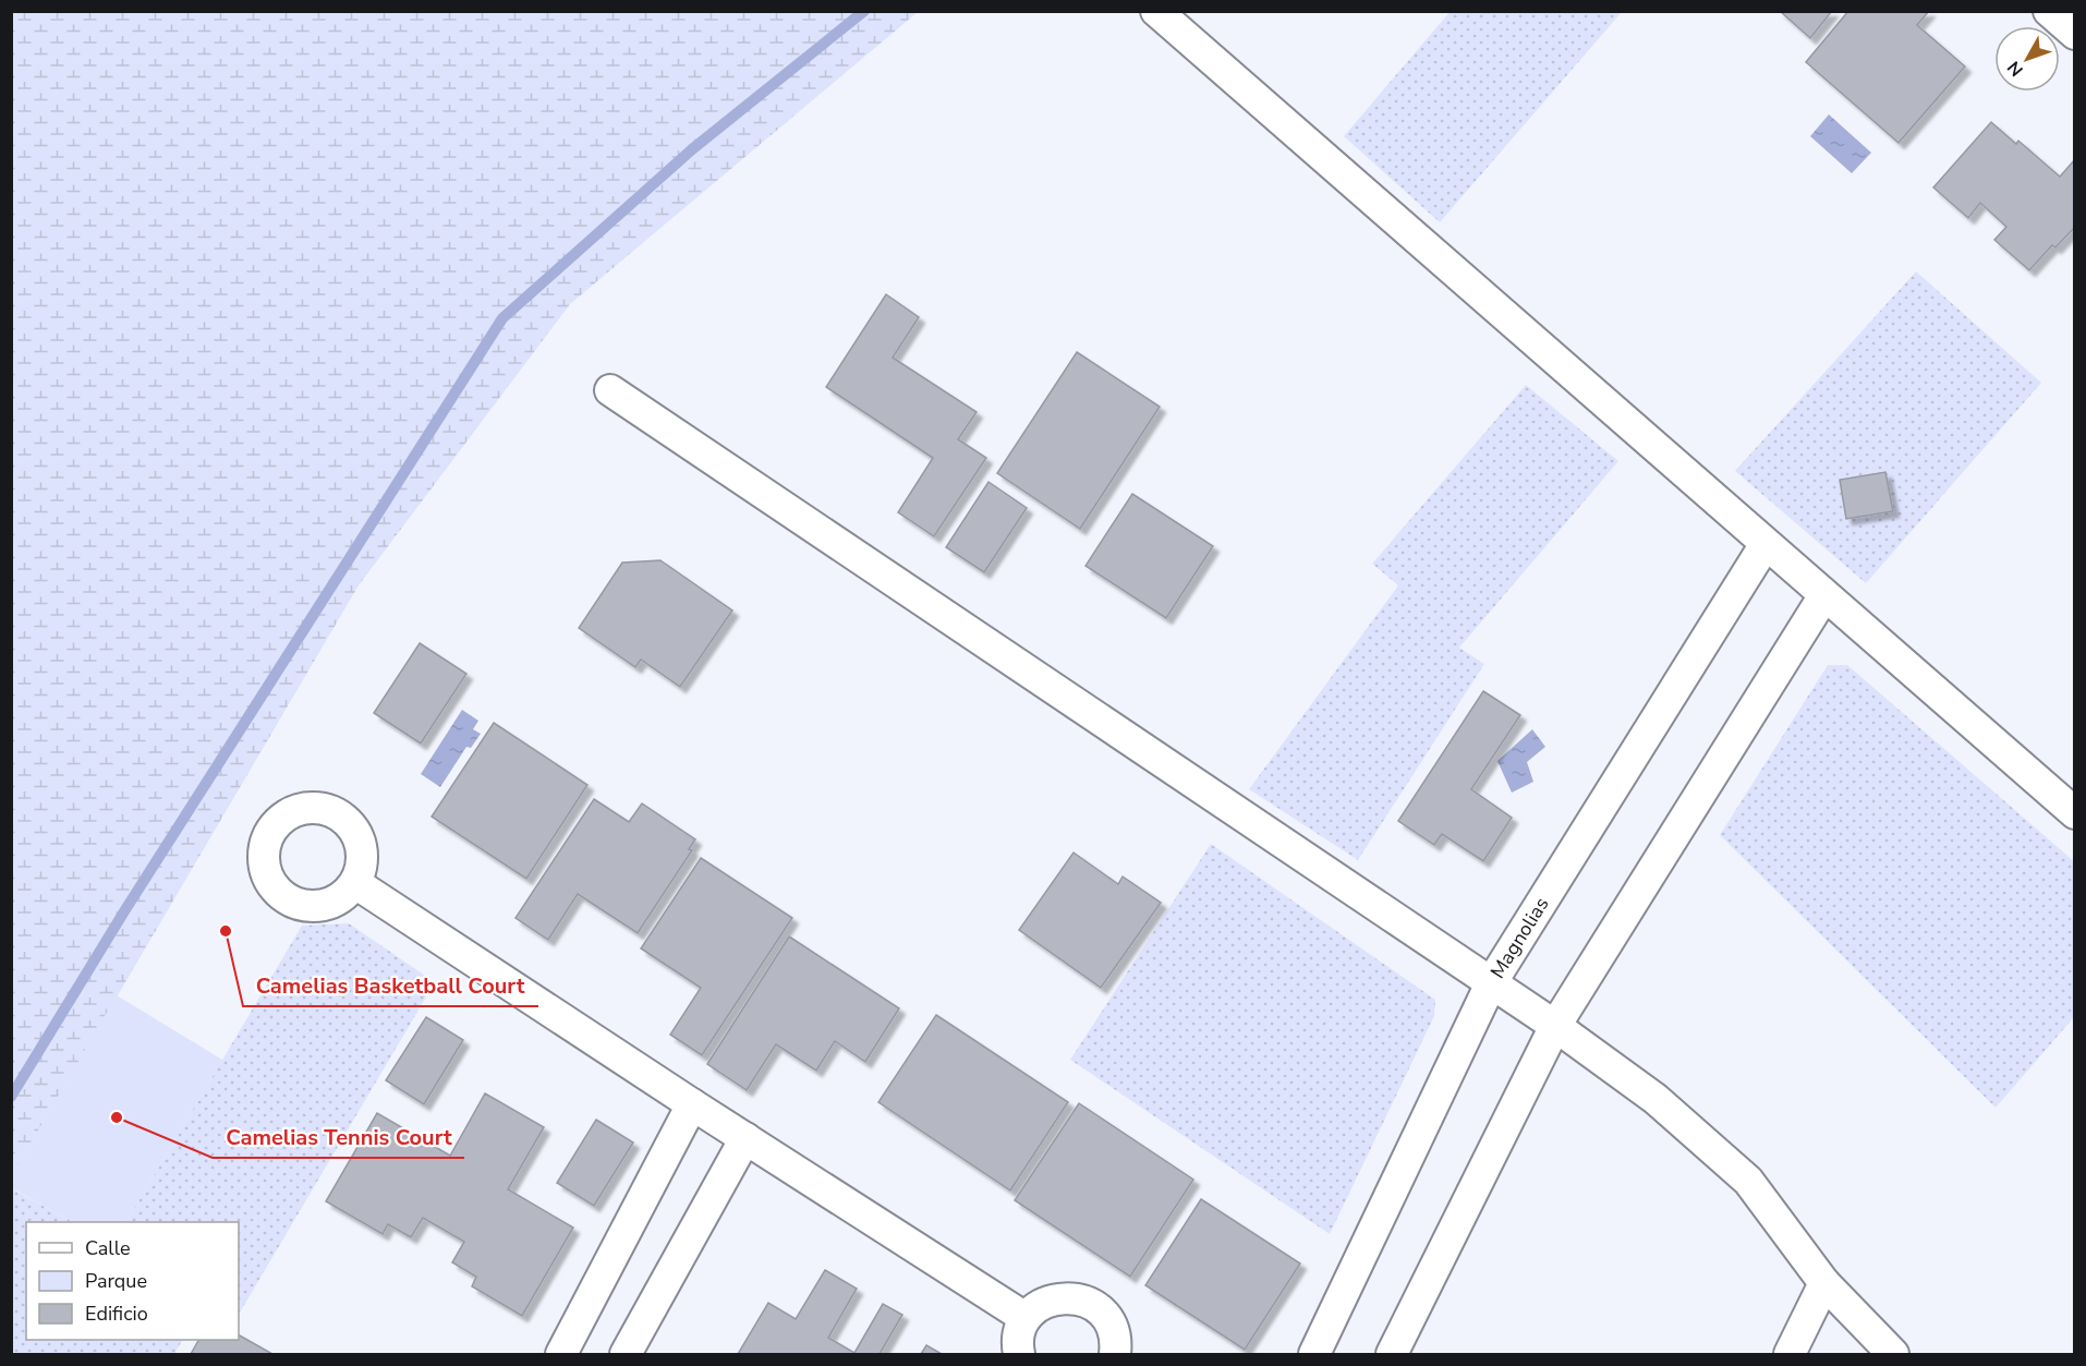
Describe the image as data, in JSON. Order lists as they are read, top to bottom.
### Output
{
  "streets": {
    "street": ["Magnolias"]
  },
  "places": ["Camelias Basketball Court", "Camelias Tennis Court"],
  "legend": ["Calle", "Parque", "Edificio"],
  "north": "bottom left"
}
